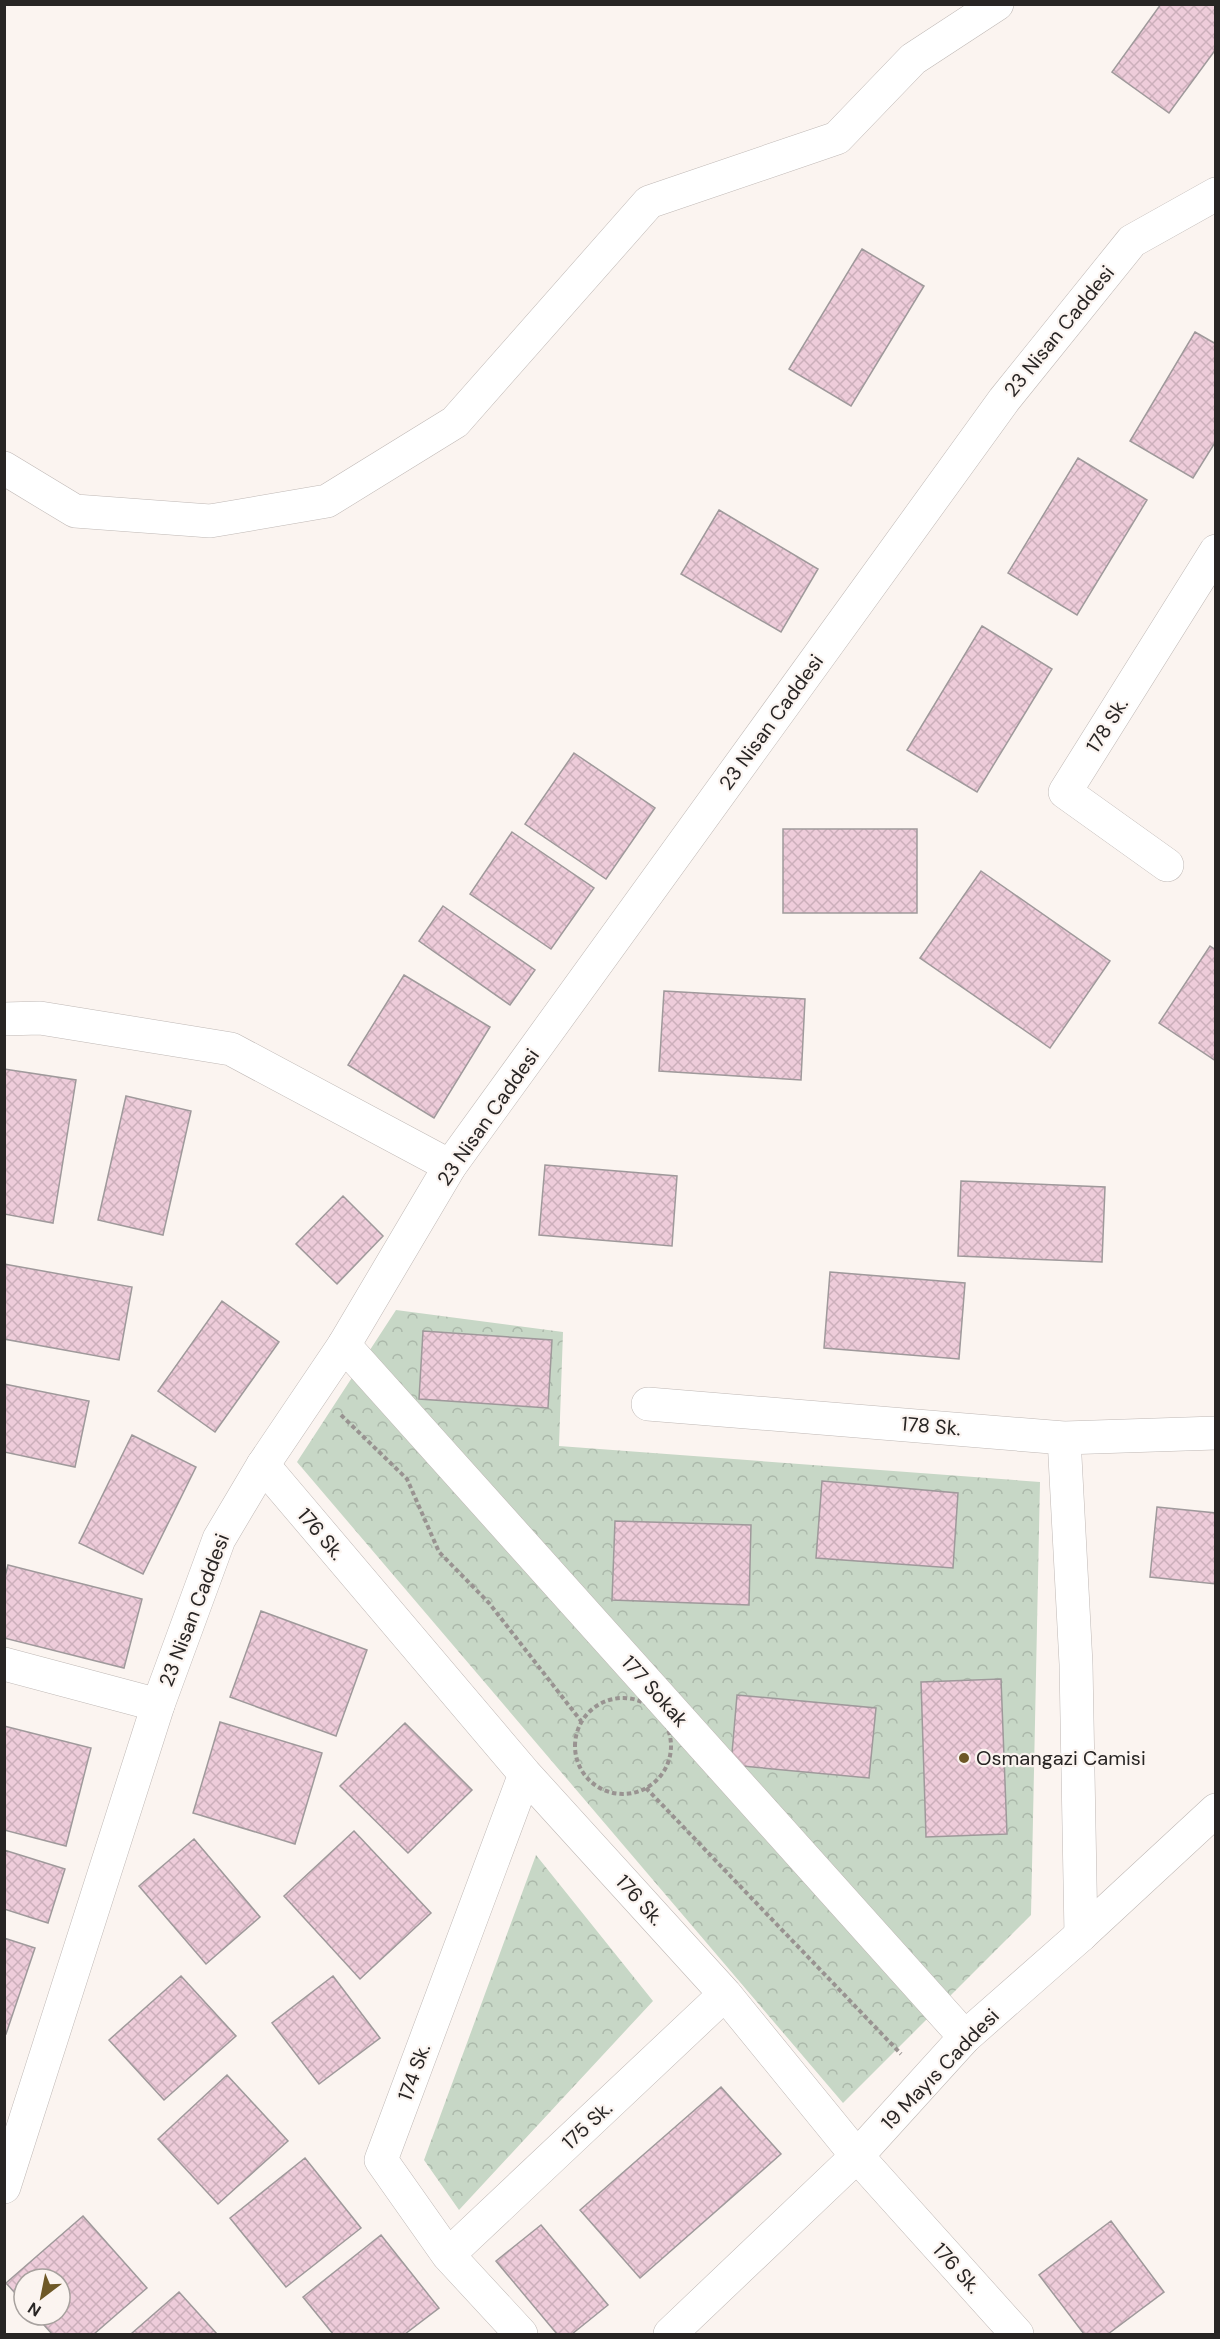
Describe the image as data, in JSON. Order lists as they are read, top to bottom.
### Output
{
  "streets": {
    "street": [
      "23 Nisan Caddesi",
      "178 Sk.",
      "176 Sk.",
      "177 Sokak",
      "19 Mayıs Caddesi",
      "174 Sk.",
      "175 Sk."
    ]
  },
  "crossings": [
    ["23 Nisan Caddesi", "176 Sk."],
    ["23 Nisan Caddesi", "177 Sokak"],
    ["176 Sk.", "19 Mayıs Caddesi"],
    ["176 Sk.", "174 Sk."],
    ["176 Sk.", "175 Sk."],
    ["177 Sokak", "19 Mayıs Caddesi"],
    ["174 Sk.", "175 Sk."]
  ],
  "places": ["Osmangazi Camisi"],
  "north": "bottom left"
}
